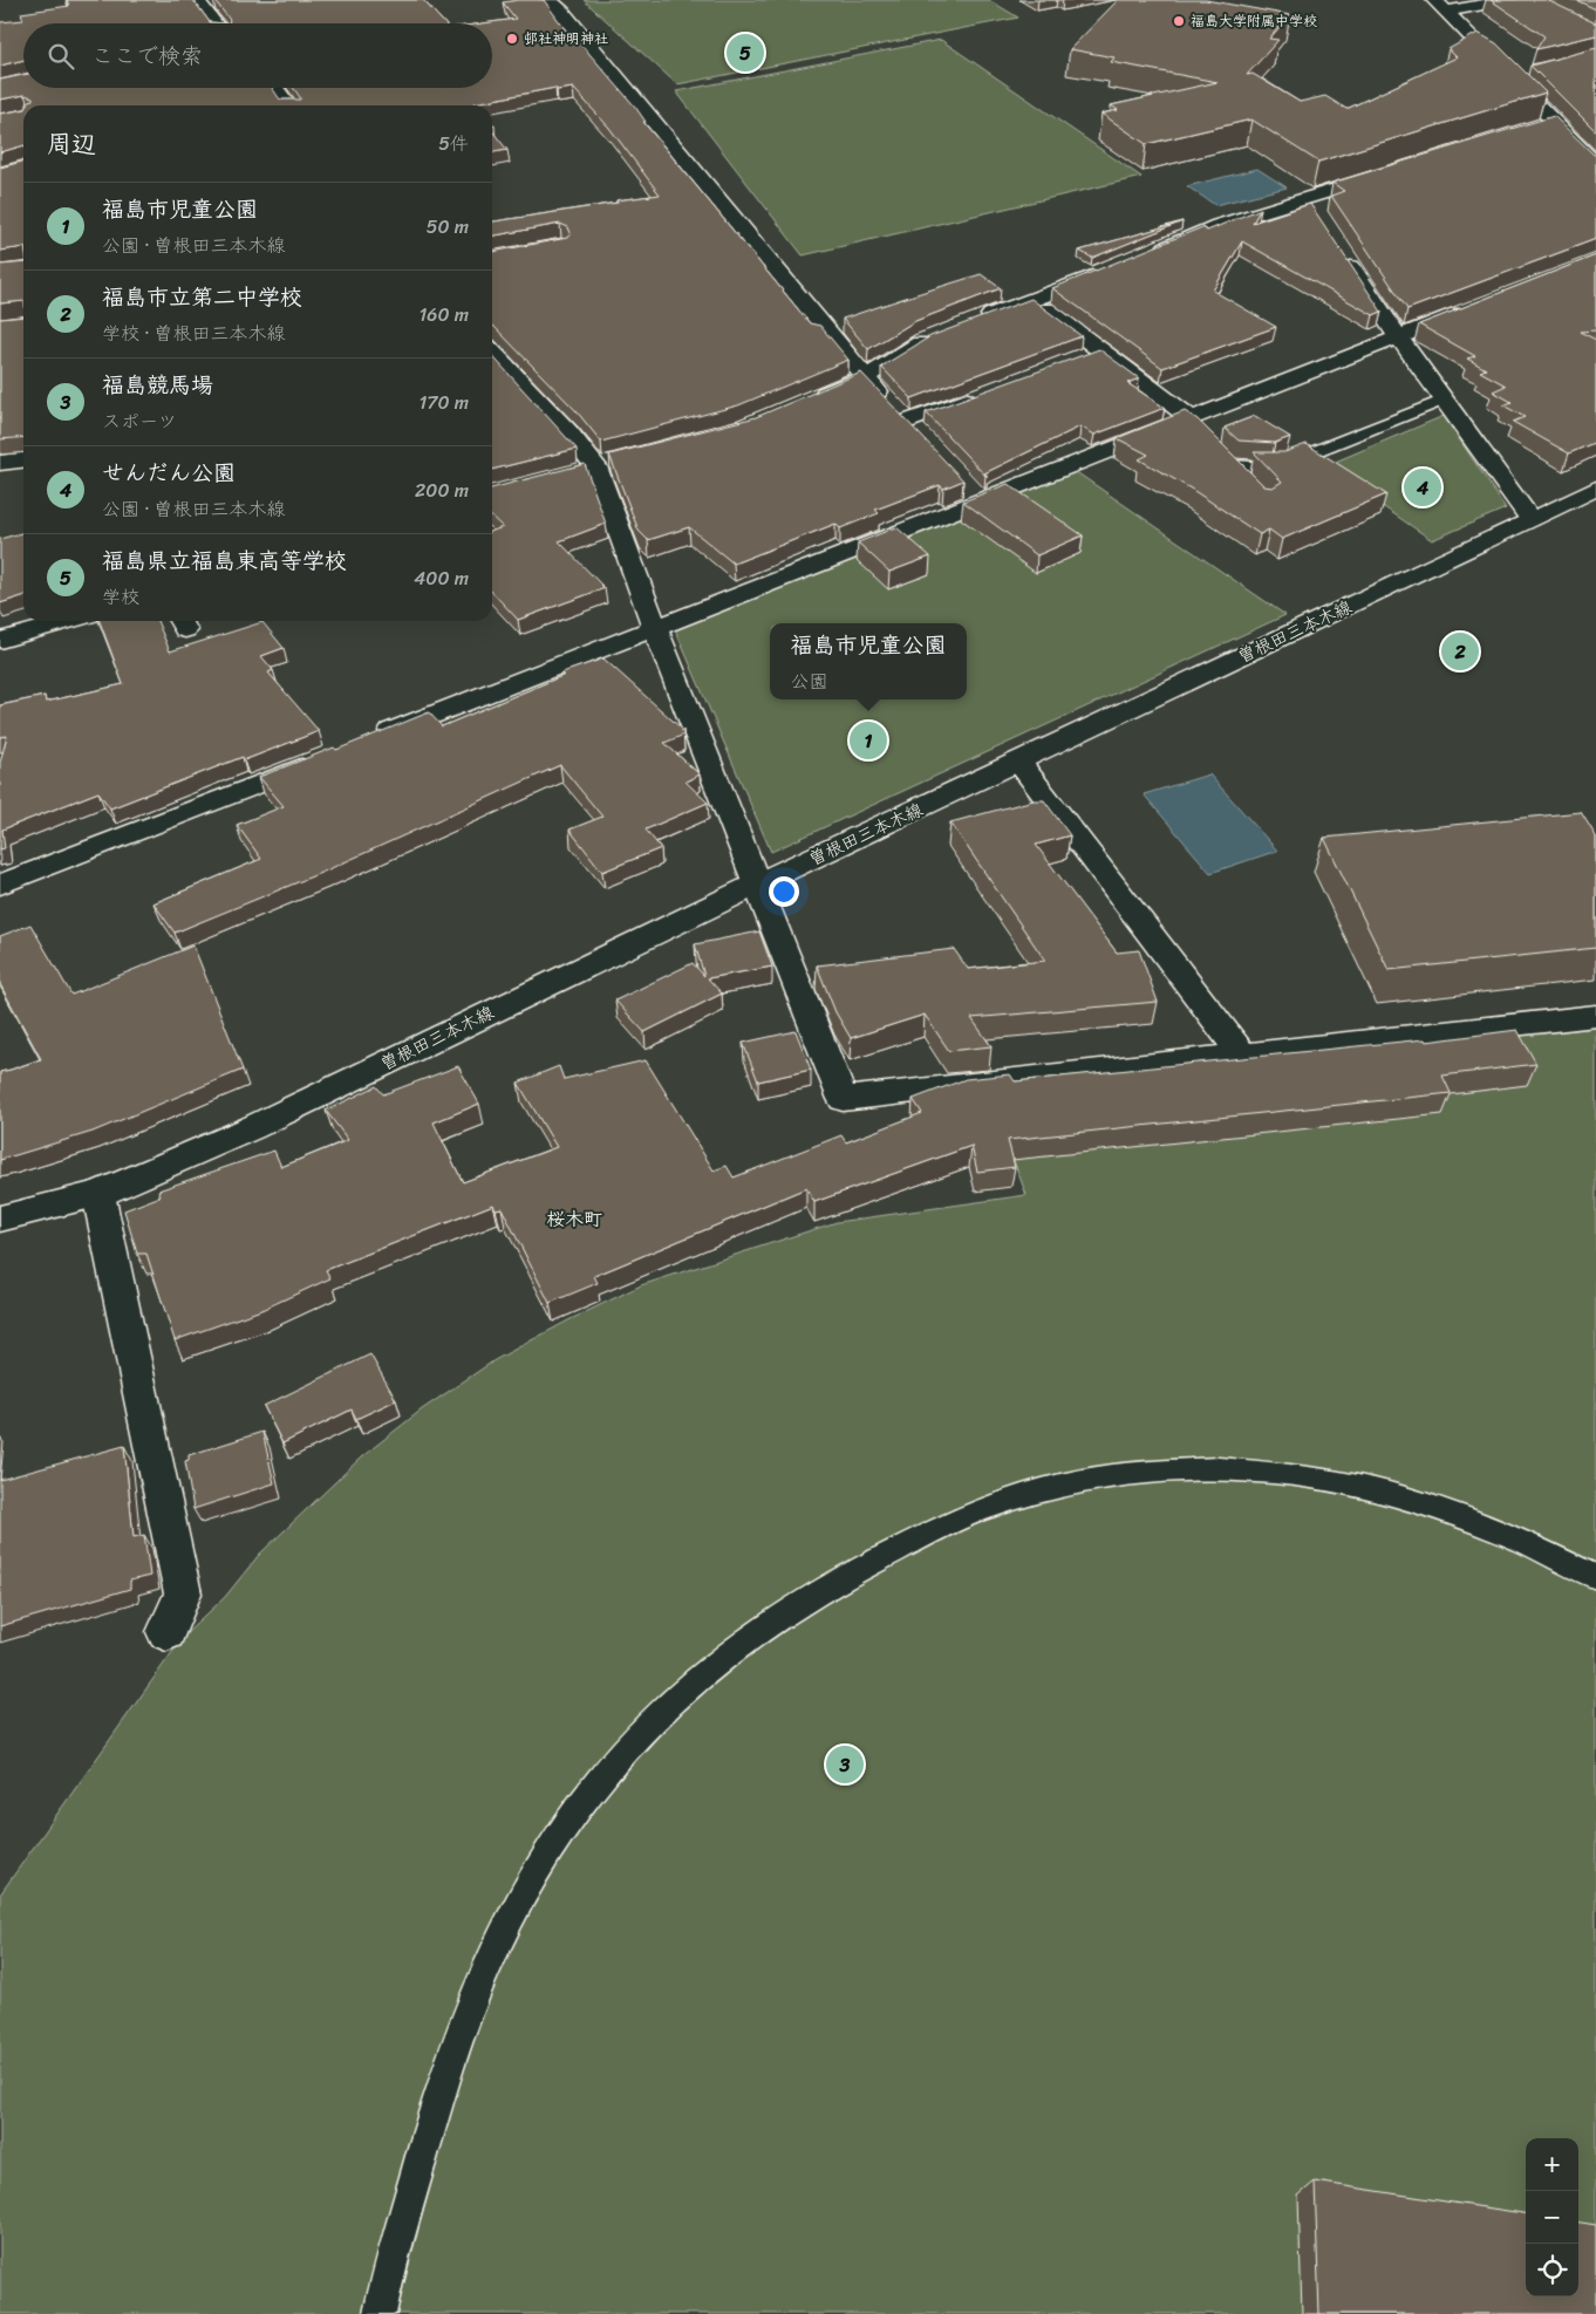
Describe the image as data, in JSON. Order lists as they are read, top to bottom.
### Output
{
  "streets": {
    "street": ["曽根田三本木線"]
  },
  "districts": ["桜木町"],
  "places": ["福島大学附属中学校", "邨社神明神社"],
  "page": {
    "search": "ここで検索",
    "pins": [
      "5",
      "4",
      "2",
      "1",
      "3"
    ],
    "heading": ["周辺", "5件"],
    "list": [
      {
        "mark": "1",
        "name": "福島市児童公園",
        "note": "公園 · 曽根田三本木線",
        "value": "50 m"
      },
      {
        "mark": "2",
        "name": "福島市立第二中学校",
        "note": "学校 · 曽根田三本木線",
        "value": "160 m"
      },
      {
        "mark": "3",
        "name": "福島競馬場",
        "note": "スポーツ",
        "value": "170 m"
      },
      {
        "mark": "4",
        "name": "せんだん公園",
        "note": "公園 · 曽根田三本木線",
        "value": "200 m"
      },
      {
        "mark": "5",
        "name": "福島県立福島東高等学校",
        "note": "学校",
        "value": "400 m"
      }
    ],
    "popup": ["福島市児童公園", "公園"],
    "map_buttons": ["+", "−"]
  }
}
